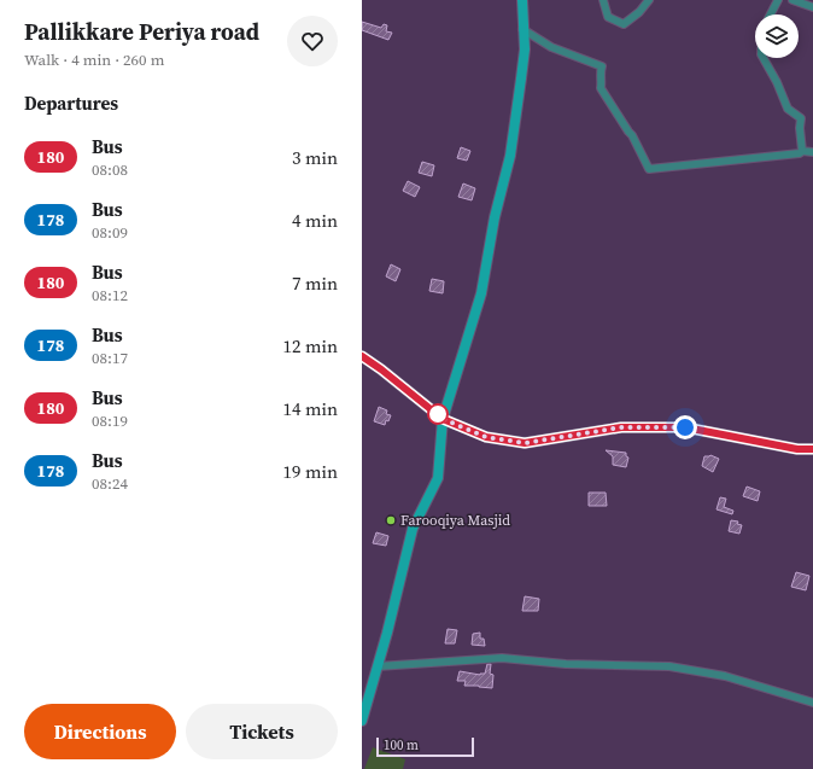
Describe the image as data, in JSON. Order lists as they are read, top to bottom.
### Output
{
  "places": ["Farooqiya Masjid"],
  "lines": ["bus line 180"],
  "scale_bar": "100 m",
  "page": {
    "heading": [
      ["Pallikkare Periya road", "Walk · 4 min · 260 m"],
      "Departures"
    ],
    "list": [
      {
        "mark": "180",
        "name": "Bus",
        "note": "08:08",
        "value": "3 min"
      },
      {
        "mark": "178",
        "name": "Bus",
        "note": "08:09",
        "value": "4 min"
      },
      {
        "mark": "180",
        "name": "Bus",
        "note": "08:12",
        "value": "7 min"
      },
      {
        "mark": "178",
        "name": "Bus",
        "note": "08:17",
        "value": "12 min"
      },
      {
        "mark": "180",
        "name": "Bus",
        "note": "08:19",
        "value": "14 min"
      },
      {
        "mark": "178",
        "name": "Bus",
        "note": "08:24",
        "value": "19 min"
      }
    ],
    "buttons": ["Directions", "Tickets"],
    "scale": "100 m"
  }
}
